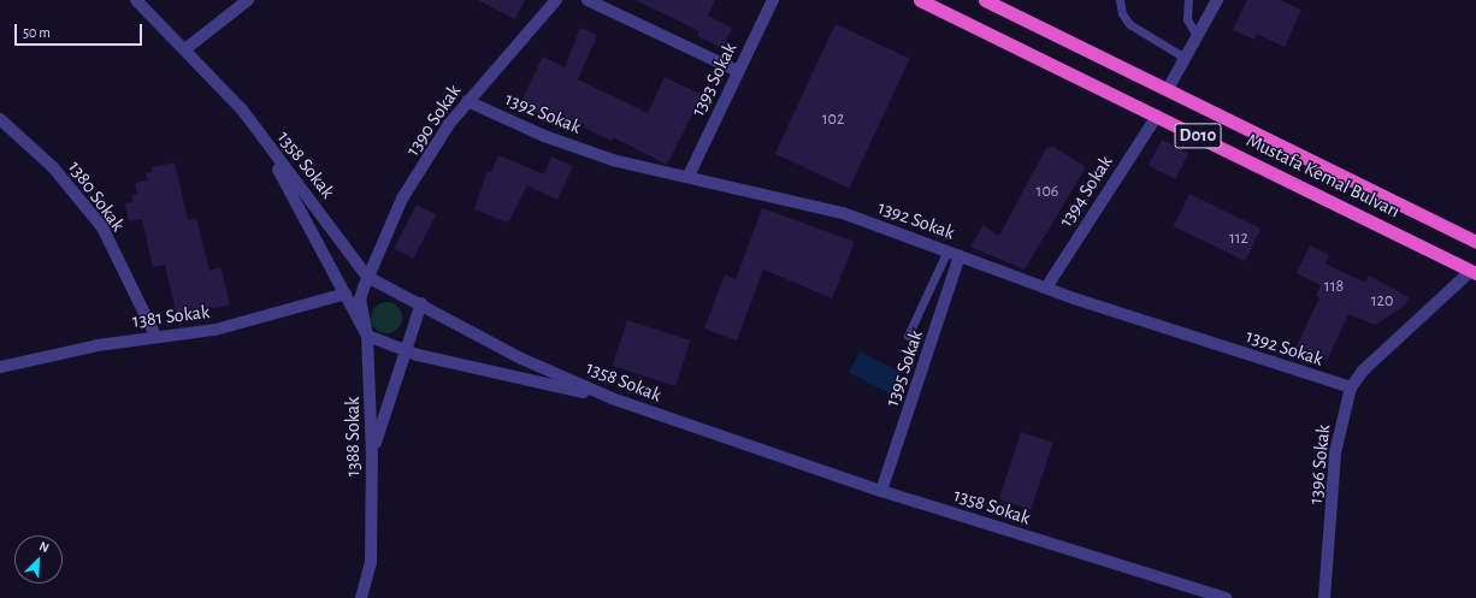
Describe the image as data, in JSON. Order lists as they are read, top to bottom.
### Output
{
  "streets": {
    "highway": ["D010", "Mustafa Kemal Bulvarı"],
    "street": [
      "1393 Sokak",
      "1392 Sokak",
      "1390 Sokak",
      "1358 Sokak",
      "1394 Sokak",
      "1380 Sokak",
      "1381 Sokak",
      "1395 Sokak",
      "1388 Sokak",
      "1396 Sokak"
    ]
  },
  "crossings": [
    ["1393 Sokak", "1392 Sokak"],
    ["1392 Sokak", "1390 Sokak"],
    ["1392 Sokak", "1394 Sokak"],
    ["1392 Sokak", "1395 Sokak"],
    ["1392 Sokak", "1396 Sokak"],
    ["1390 Sokak", "1358 Sokak"],
    ["1390 Sokak", "1388 Sokak"],
    ["1358 Sokak", "1395 Sokak"],
    ["1358 Sokak", "1388 Sokak"],
    ["Mustafa Kemal Bulvarı", "1394 Sokak"],
    ["Mustafa Kemal Bulvarı", "1396 Sokak"],
    ["1380 Sokak", "1381 Sokak"]
  ],
  "house_numbers": [
    "102",
    "106",
    "112",
    "118",
    "120"
  ],
  "scale_bar": "50 m",
  "north": "top right"
}
